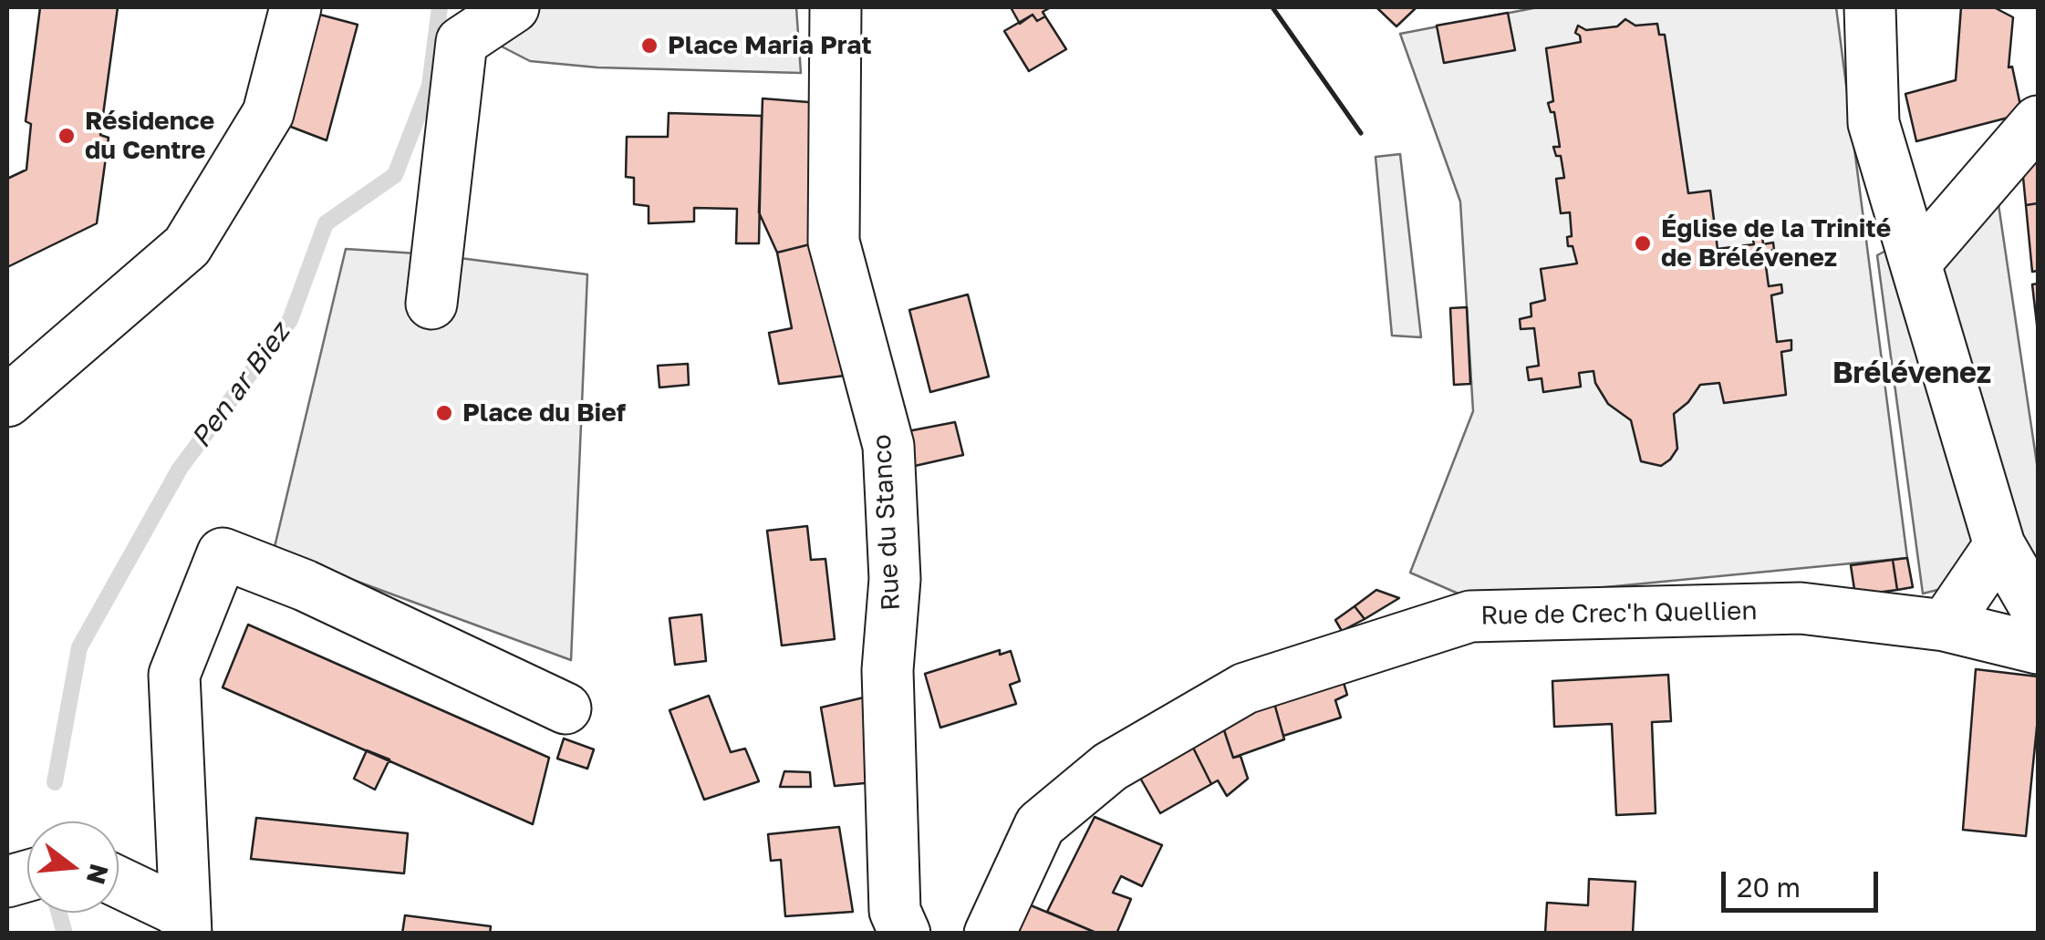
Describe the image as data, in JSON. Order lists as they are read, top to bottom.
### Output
{
  "streets": {
    "street": ["Rue du Stanco", "Rue de Crec'h Quellien"]
  },
  "districts": ["Brélévenez"],
  "water": ["Pen ar Biez"],
  "places": [
    "Place Maria Prat",
    "Résidence du Centre",
    "Église de la Trinité de Brélévenez",
    "Place du Bief"
  ],
  "scale_bar": "20 m",
  "north": "right"
}
